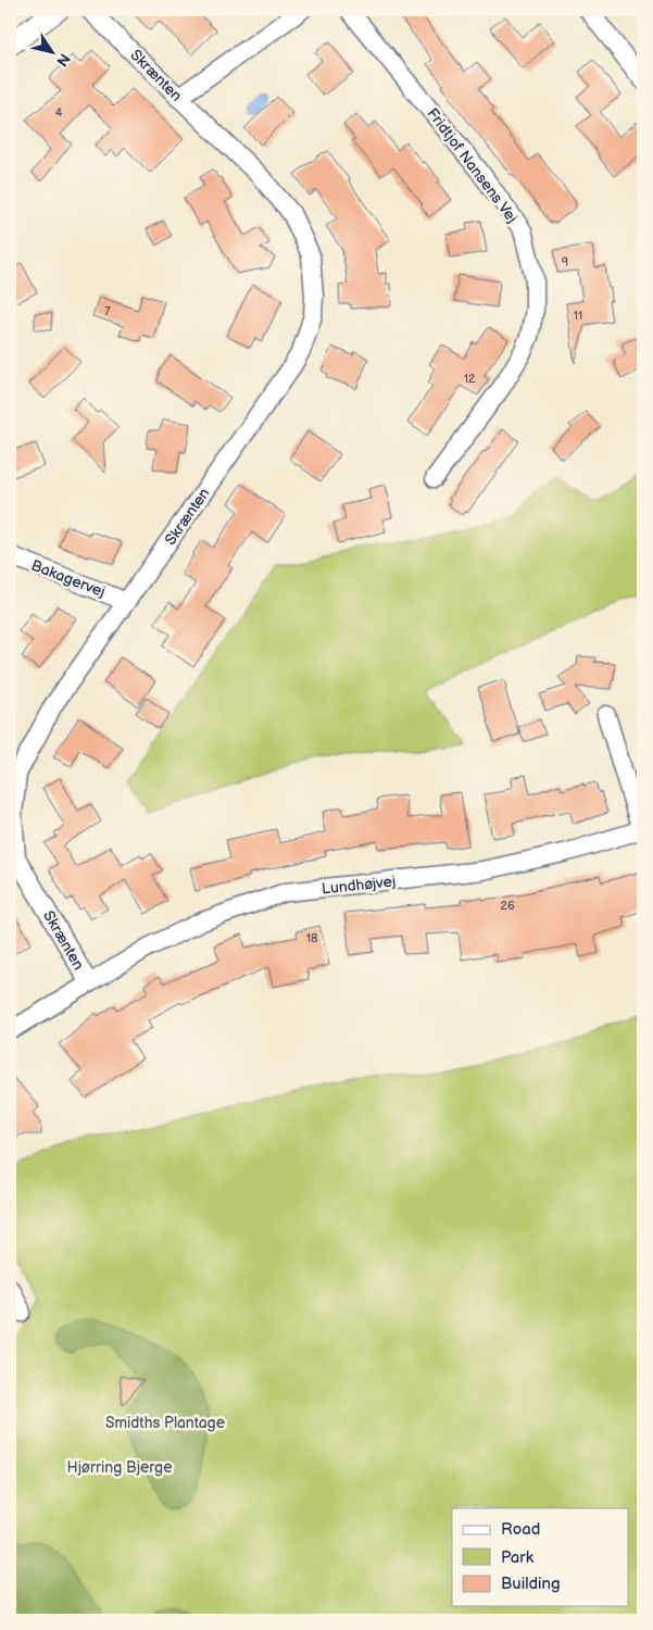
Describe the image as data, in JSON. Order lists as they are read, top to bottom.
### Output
{
  "streets": {
    "street": [
      "Skrænten",
      "Fridtjof Nansens Vej",
      "Bakagervej",
      "Lundhøjvej"
    ]
  },
  "crossings": [
    ["Skrænten", "Bakagervej"],
    ["Skrænten", "Lundhøjvej"]
  ],
  "parks": ["Smidths Plantage", "Hjørring Bjerge"],
  "house_numbers": [
    "4",
    "9",
    "7",
    "11",
    "12",
    "26",
    "18"
  ],
  "legend": ["Road", "Park", "Building"],
  "north": "bottom right"
}
